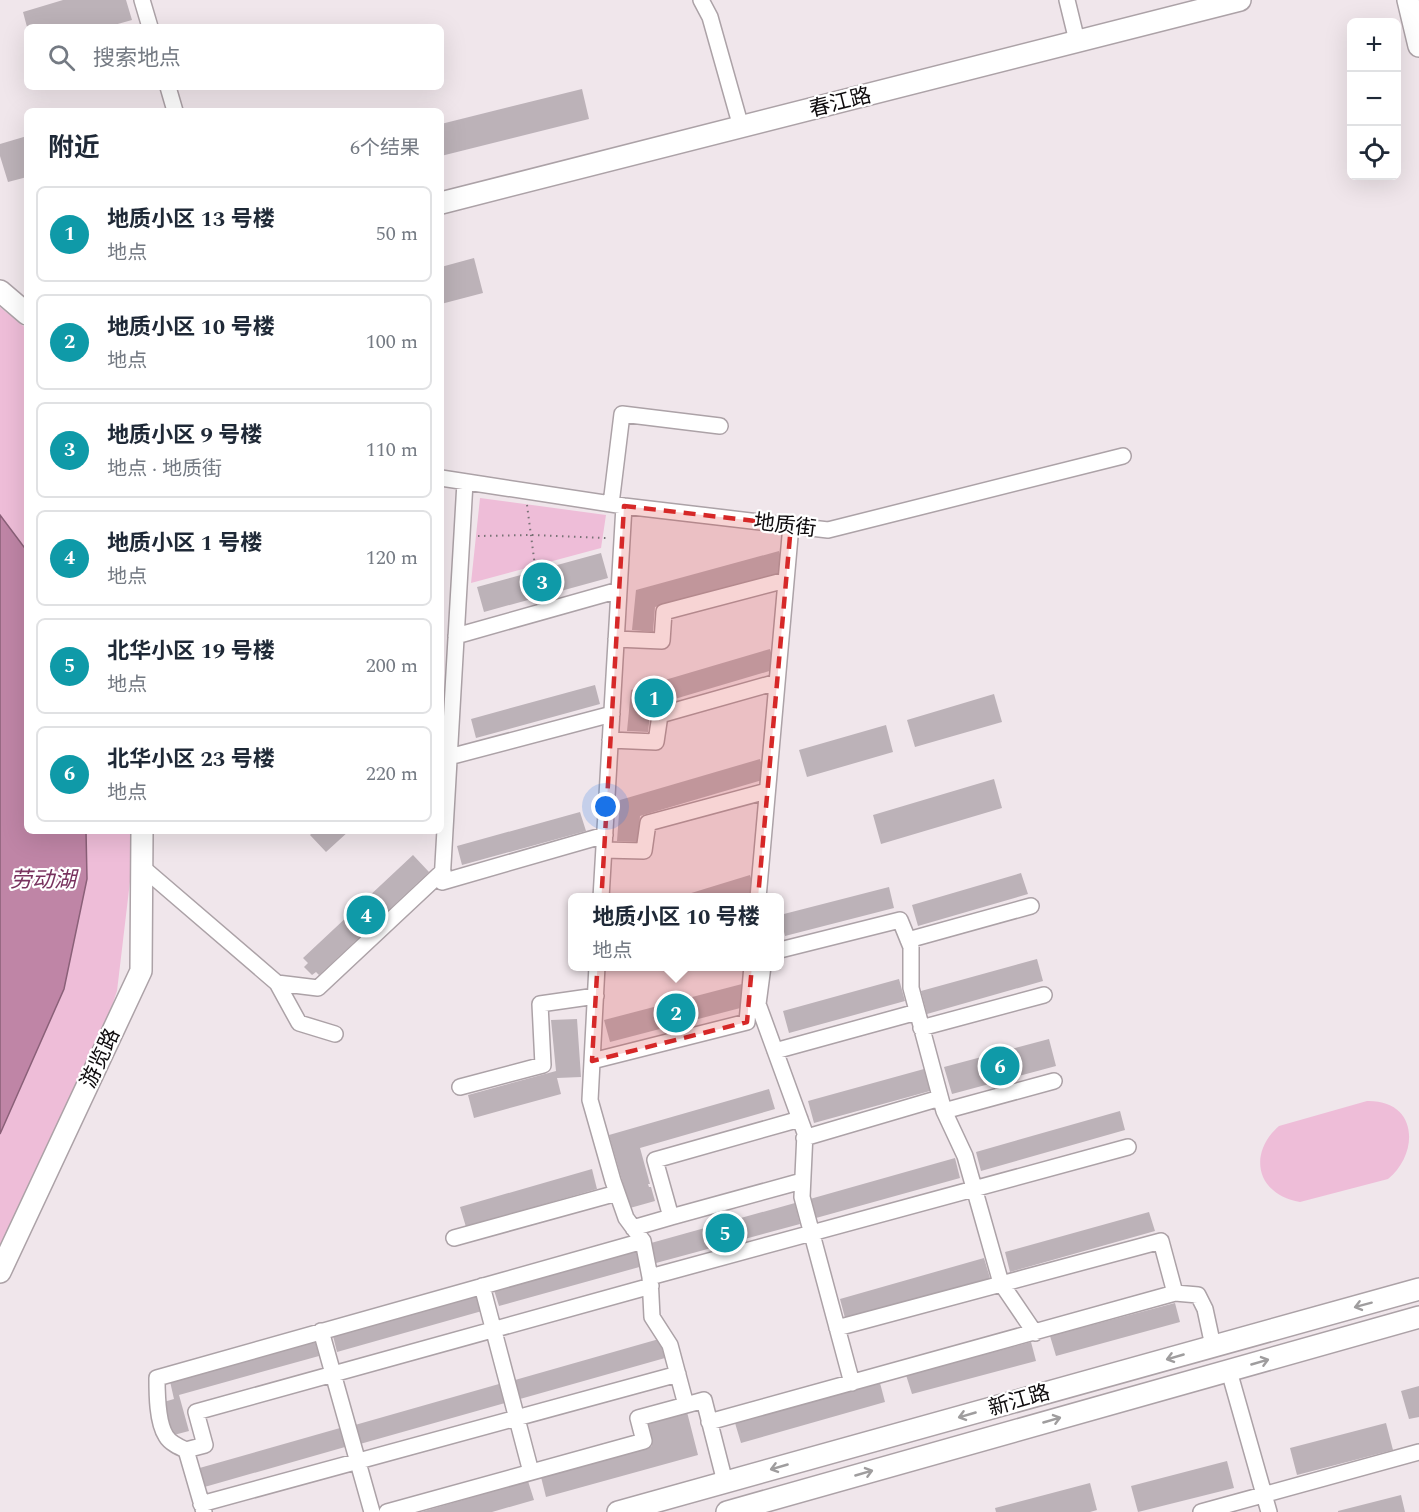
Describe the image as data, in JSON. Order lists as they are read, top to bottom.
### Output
{
  "streets": {
    "main road": ["春江路", "游览路", "新江路"],
    "street": ["地质街"]
  },
  "water": ["劳动湖"],
  "page": {
    "map_buttons": ["+", "−"],
    "search": "搜索地点",
    "heading": ["附近", "6个结果"],
    "list": [
      {
        "mark": "1",
        "name": "地质小区 13 号楼",
        "note": "地点",
        "value": "50 m"
      },
      {
        "mark": "2",
        "name": "地质小区 10 号楼",
        "note": "地点",
        "value": "100 m"
      },
      {
        "mark": "3",
        "name": "地质小区 9 号楼",
        "note": "地点 · 地质街",
        "value": "110 m"
      },
      {
        "mark": "4",
        "name": "地质小区 1 号楼",
        "note": "地点",
        "value": "120 m"
      },
      {
        "mark": "5",
        "name": "北华小区 19 号楼",
        "note": "地点",
        "value": "200 m"
      },
      {
        "mark": "6",
        "name": "北华小区 23 号楼",
        "note": "地点",
        "value": "220 m"
      }
    ],
    "pins": [
      "3",
      "1",
      "4",
      "2",
      "6",
      "5"
    ],
    "popup": ["地质小区 10 号楼", "地点"]
  }
}
